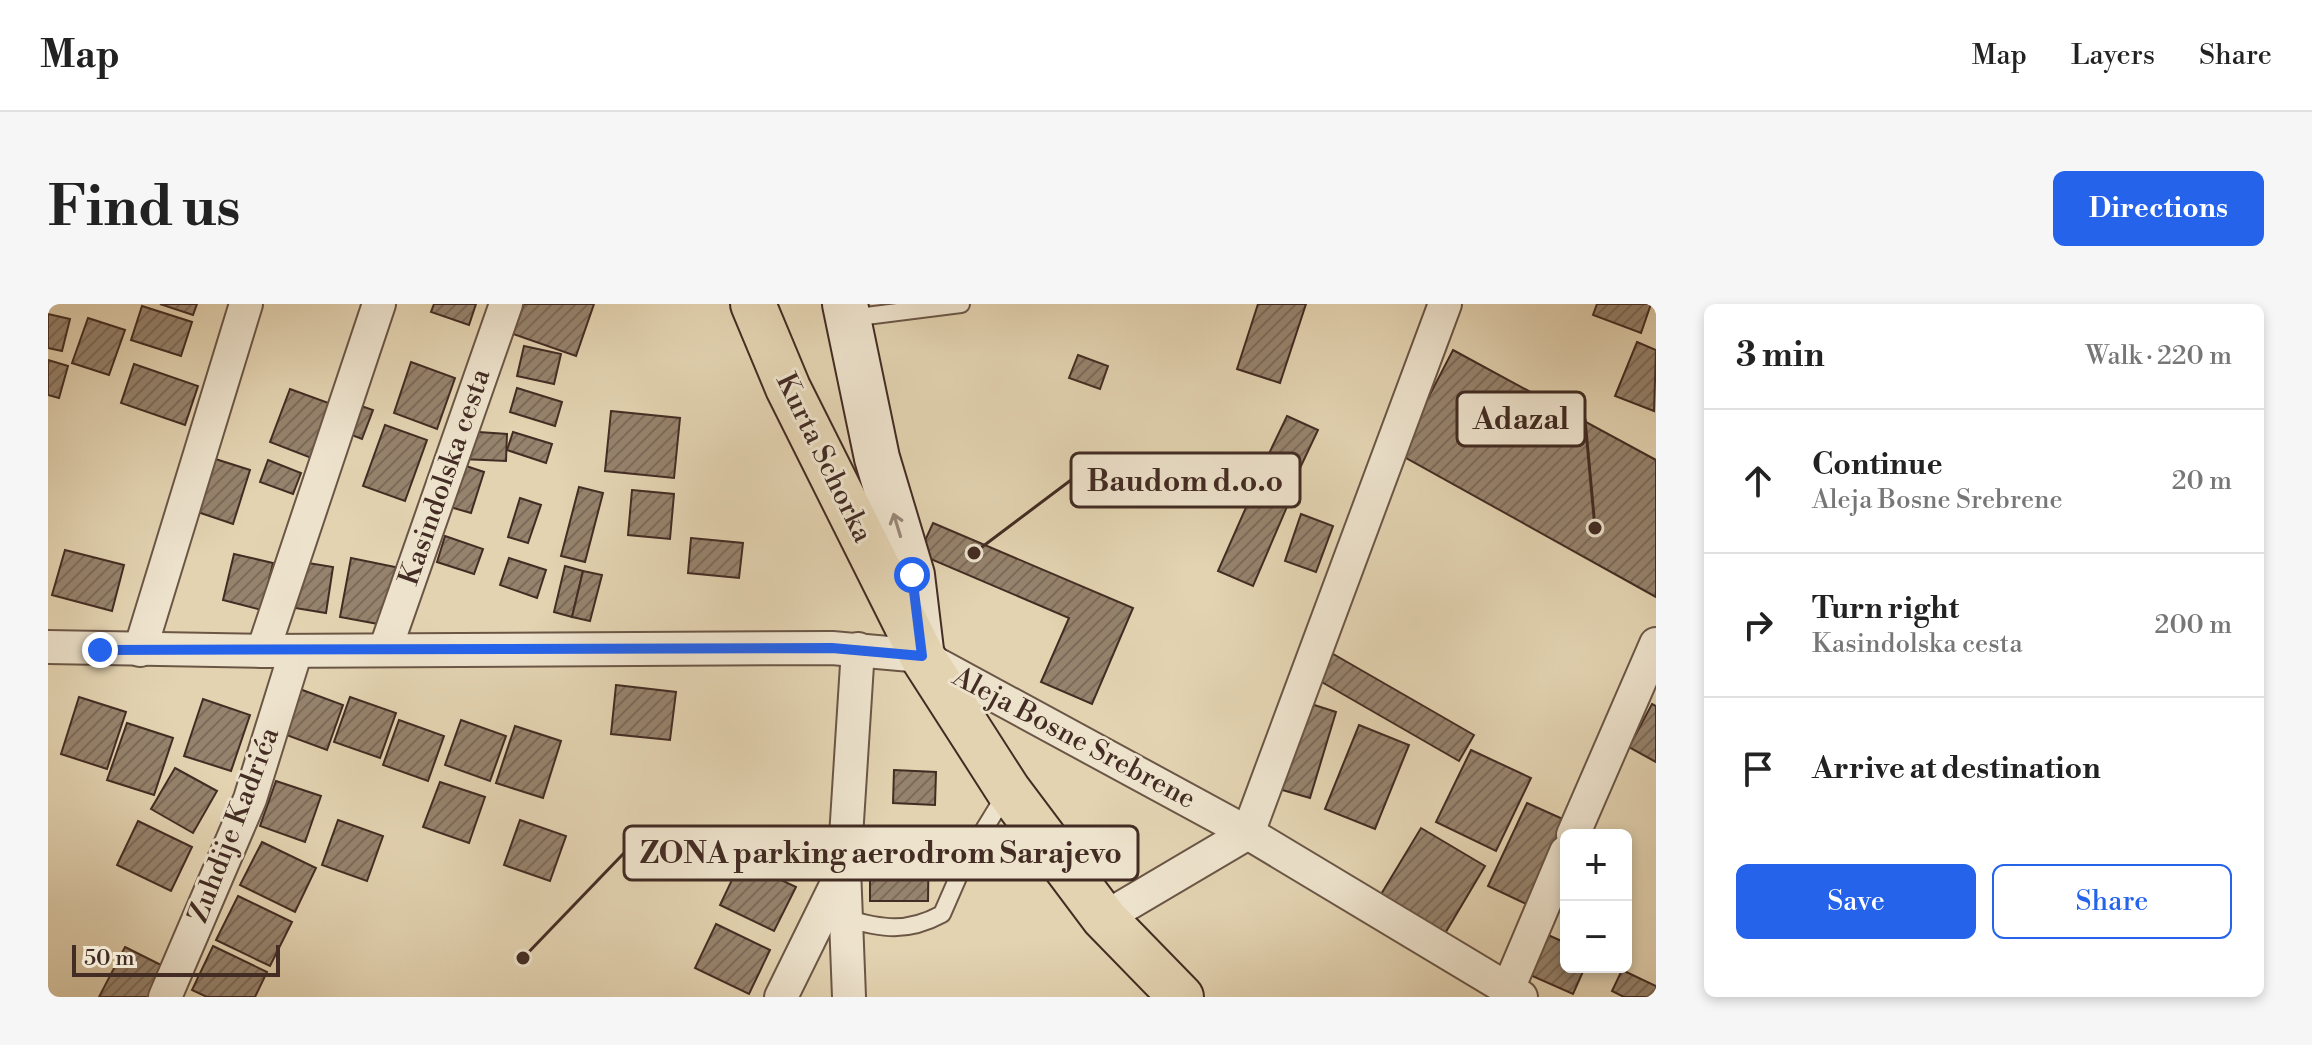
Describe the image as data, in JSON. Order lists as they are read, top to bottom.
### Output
{
  "streets": {
    "main road": ["Kurta Schorka"],
    "street": ["Kasindolska cesta", "Aleja Bosne Srebrene", "Zuhdije Kadrića"]
  },
  "crossings": [
    ["Kurta Schorka", "Aleja Bosne Srebrene"]
  ],
  "places": ["Adazal", "Baudom d.o.o", "ZONA parking aerodrom Sarajevo"],
  "scale_bar": "50 m",
  "page": {
    "header": "Map",
    "nav": ["Map", "Layers", "Share"],
    "buttons": [
      "Directions",
      ["Save", "Share"]
    ],
    "title": "Find us",
    "heading": ["3 min", "Walk · 220 m"],
    "list": [
      ["Continue", "Aleja Bosne Srebrene", "20 m"],
      ["Turn right", "Kasindolska cesta", "200 m"],
      "Arrive at destination"
    ],
    "map_buttons": ["+", "−"],
    "scale": "50 m"
  }
}
